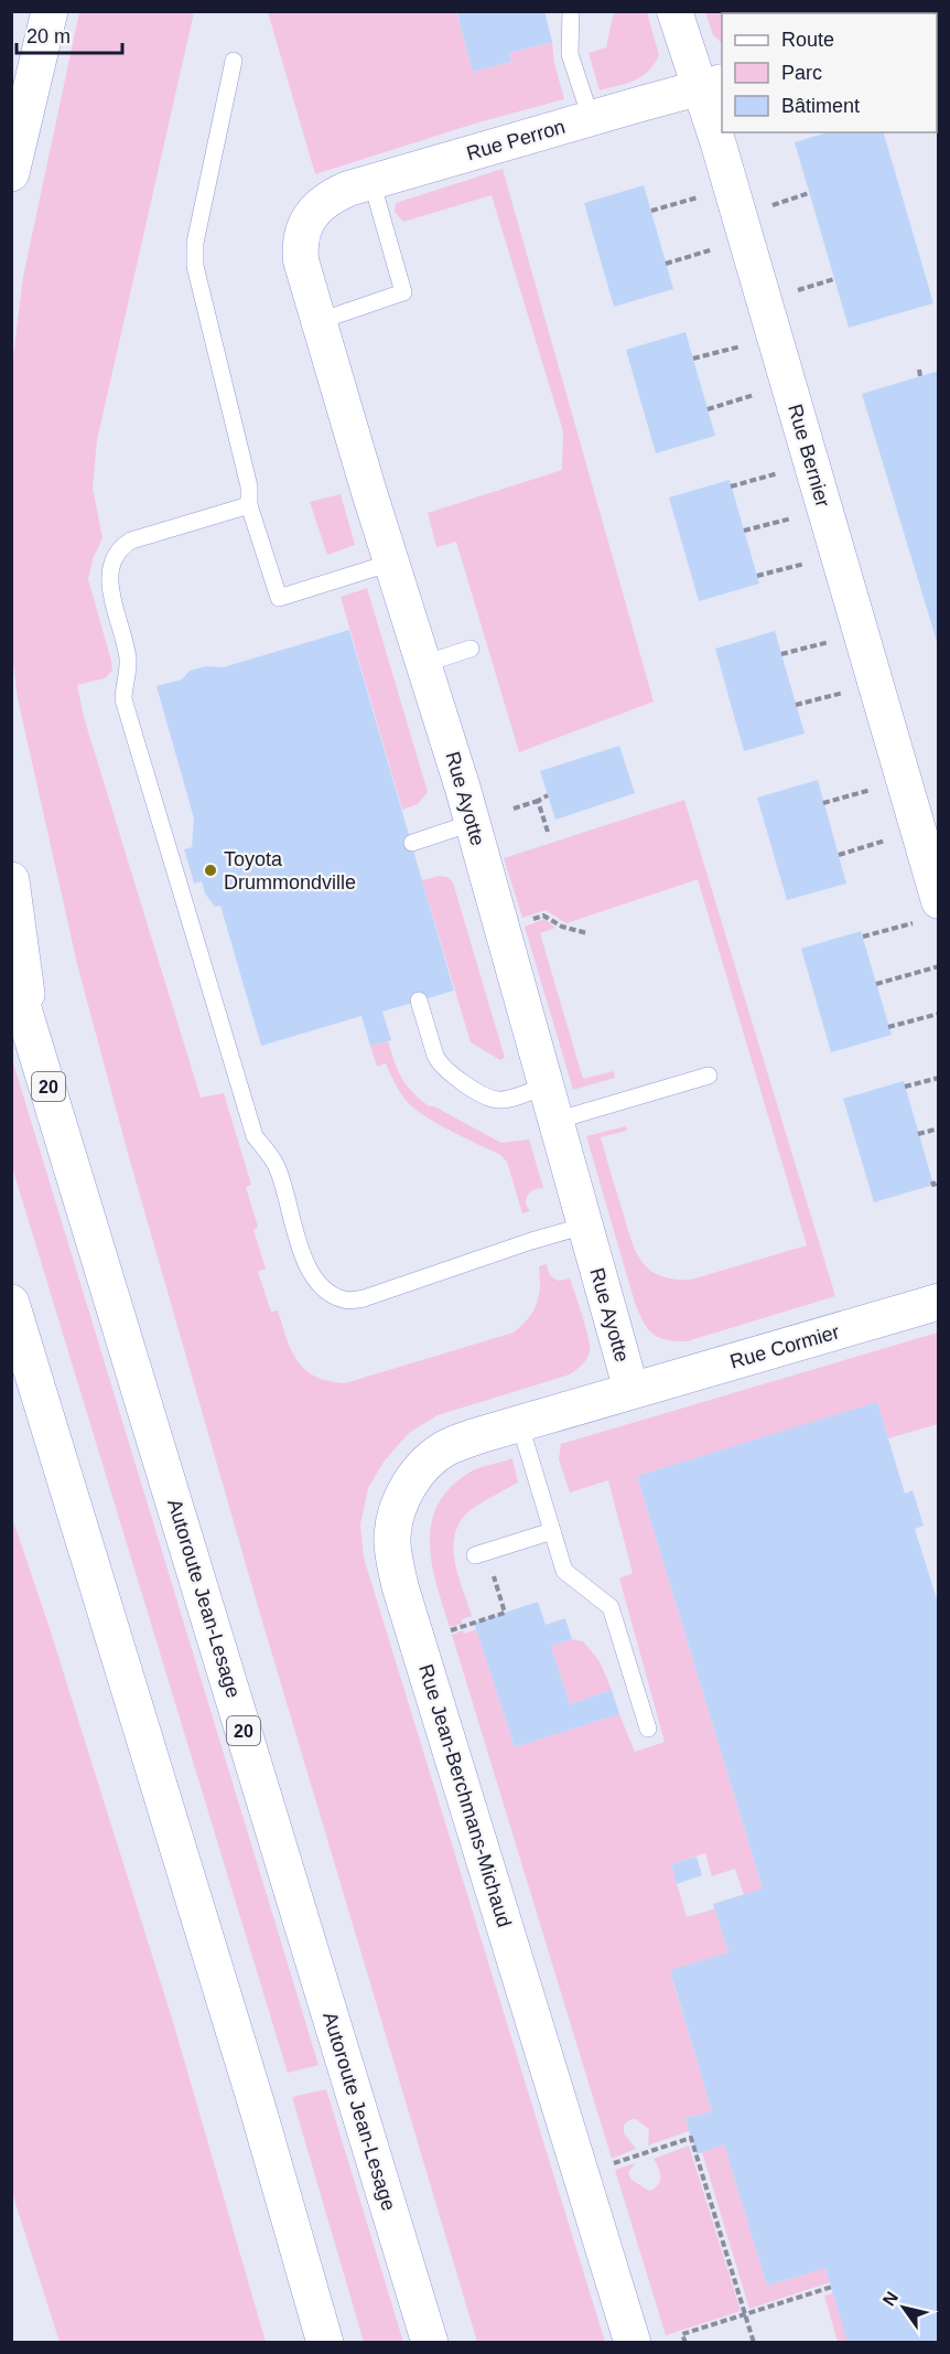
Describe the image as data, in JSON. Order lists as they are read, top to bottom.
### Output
{
  "streets": {
    "main road": [
      "20",
      "Rue Cormier",
      "Autoroute Jean-Lesage",
      "Rue Jean-Berchmans-Michaud"
    ],
    "street": ["Rue Perron", "Rue Bernier", "Rue Ayotte"]
  },
  "crossings": [
    ["Rue Perron", "Rue Bernier"],
    ["Rue Perron", "Rue Ayotte"],
    ["Rue Ayotte", "Rue Cormier"],
    ["Rue Ayotte", "Rue Jean-Berchmans-Michaud"],
    ["Rue Cormier", "Rue Jean-Berchmans-Michaud"]
  ],
  "places": ["Toyota Drummondville"],
  "legend": ["Route", "Parc", "Bâtiment"],
  "scale_bar": "20 m",
  "north": "top left"
}
